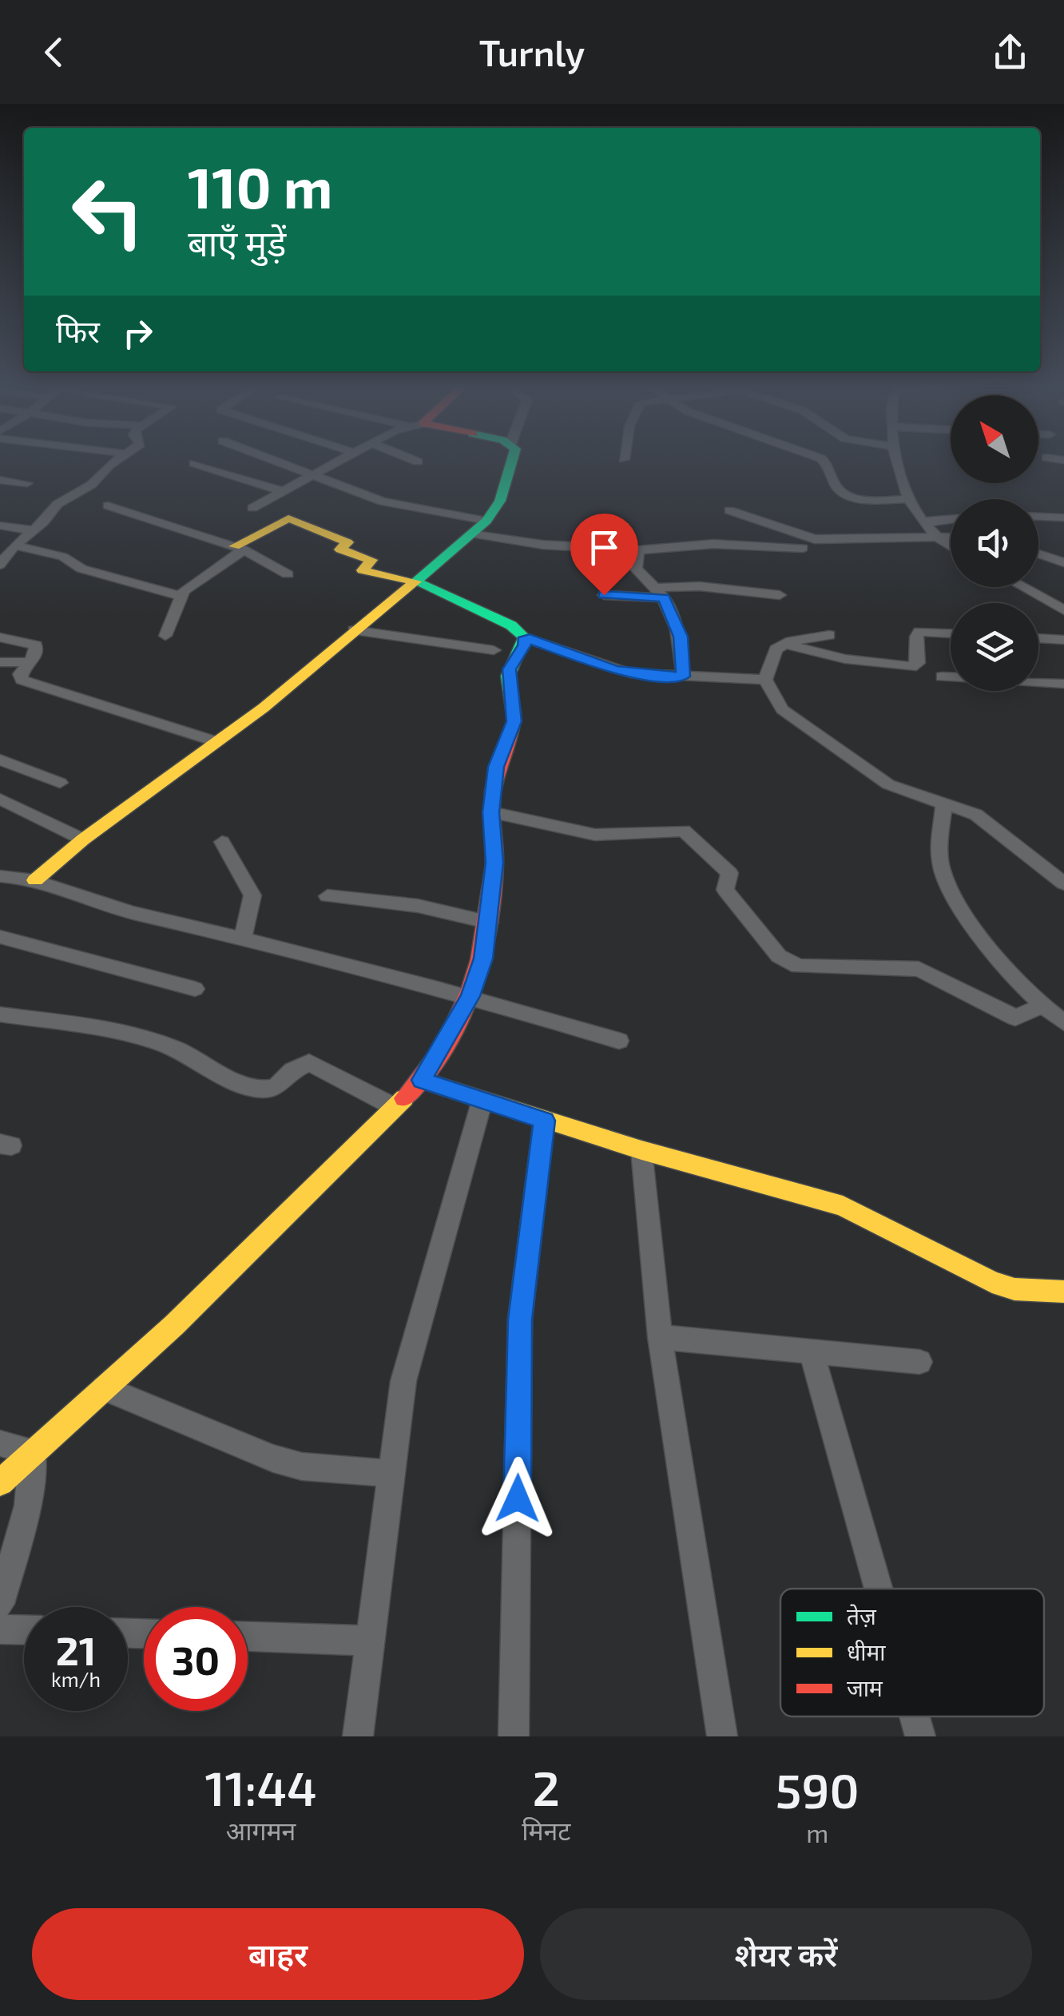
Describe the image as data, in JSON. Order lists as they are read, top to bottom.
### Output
{
  "legend": ["तेज़", "धीमा", "जाम"],
  "north": "top left",
  "page": {
    "header": "Turnly",
    "turn": ["110 m", "बाएँ मुड़ें"],
    "then": "फिर",
    "speed": "21 km/h",
    "limit": "30",
    "eta": [
      "11:44",
      "आगमन",
      "2",
      "मिनट",
      "590",
      "m"
    ],
    "buttons": ["बाहर", "शेयर करें"]
  }
}
